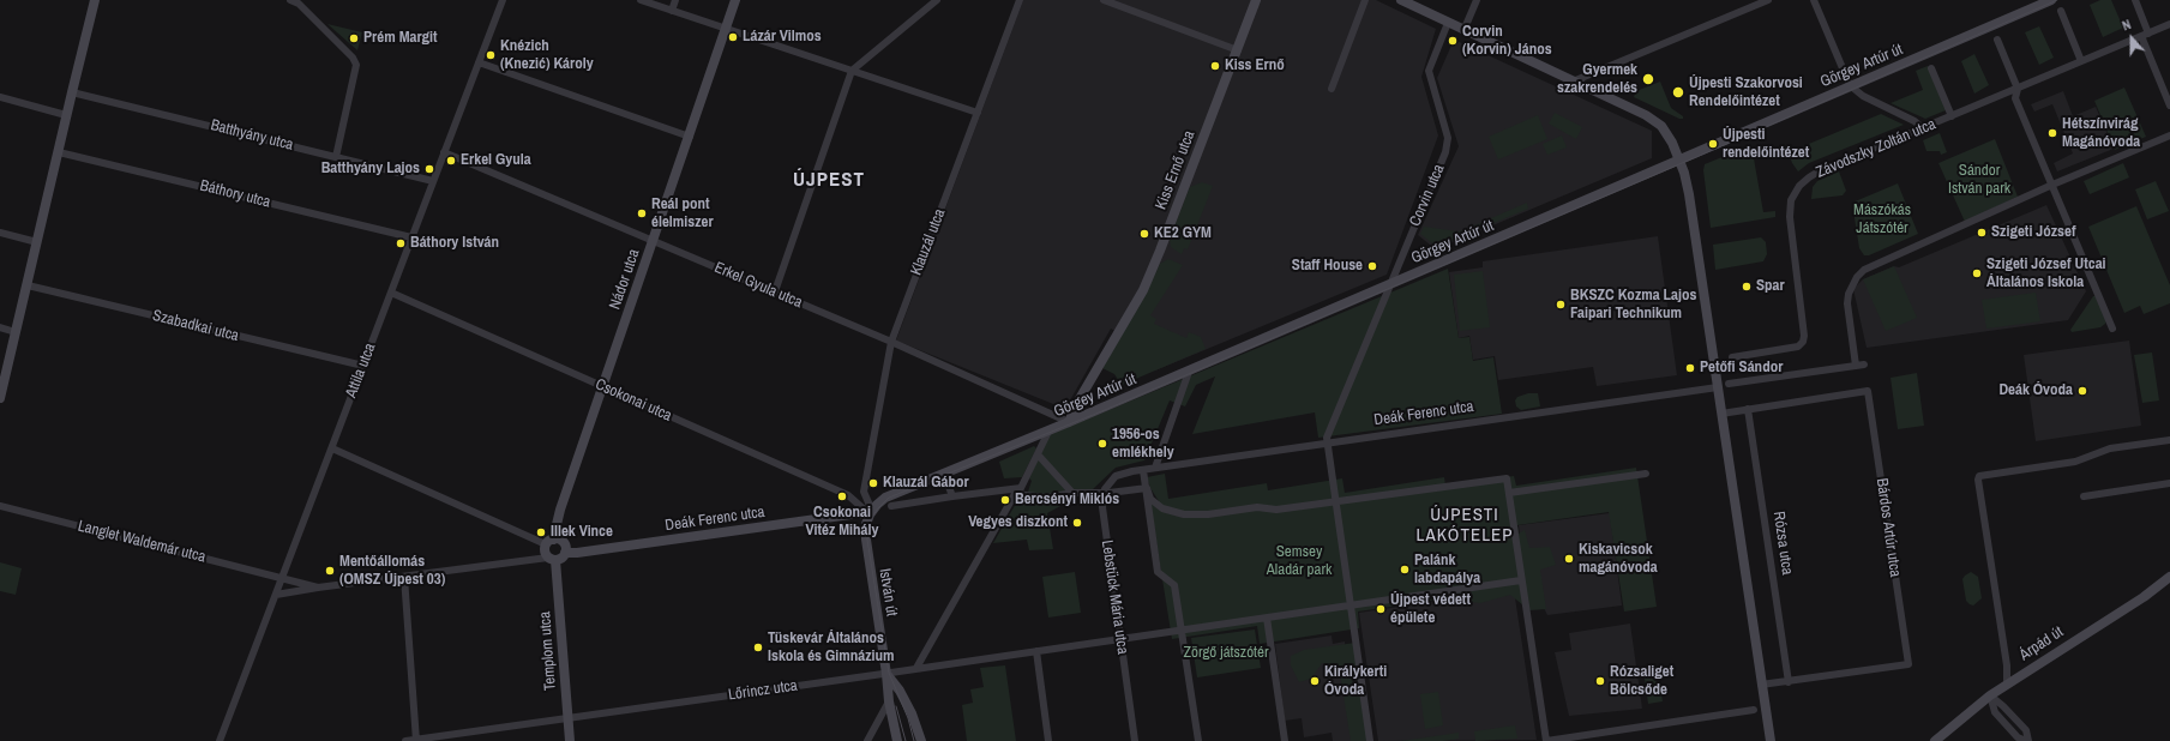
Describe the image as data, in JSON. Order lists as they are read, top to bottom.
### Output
{
  "streets": {
    "street": [
      "Görgey Artúr út",
      "Batthyány utca",
      "Závodszky Zoltán utca",
      "Kiss Ernő utca",
      "Báthory utca",
      "Corvin utca",
      "Klauzál utca",
      "Nádor utca",
      "Erkel Gyula utca",
      "Szabadkai utca",
      "Attila utca",
      "Csokonai utca",
      "Deák Ferenc utca",
      "Bárdos Artúr utca",
      "Langlet Waldemár utca",
      "Rózsa utca",
      "István út",
      "Lebstück Mária utca",
      "Árpád út",
      "Templom utca",
      "Lőrincz utca"
    ]
  },
  "crossings": [
    ["Görgey Artúr út", "Kiss Ernő utca"],
    ["Görgey Artúr út", "Corvin utca"],
    ["Görgey Artúr út", "Erkel Gyula utca"],
    ["Görgey Artúr út", "Csokonai utca"],
    ["Görgey Artúr út", "Deák Ferenc utca"],
    ["Görgey Artúr út", "István út"],
    ["Batthyány utca", "Attila utca"],
    ["Kiss Ernő utca", "Erkel Gyula utca"],
    ["Báthory utca", "Attila utca"],
    ["Corvin utca", "Deák Ferenc utca"],
    ["Klauzál utca", "Erkel Gyula utca"],
    ["Nádor utca", "Erkel Gyula utca"],
    ["Nádor utca", "Csokonai utca"],
    ["Nádor utca", "Deák Ferenc utca"],
    ["Nádor utca", "Templom utca"],
    ["Erkel Gyula utca", "Attila utca"],
    ["Szabadkai utca", "Attila utca"],
    ["Attila utca", "Csokonai utca"],
    ["Attila utca", "Langlet Waldemár utca"],
    ["Csokonai utca", "Deák Ferenc utca"],
    ["Csokonai utca", "István út"],
    ["Deák Ferenc utca", "István út"],
    ["Deák Ferenc utca", "Lebstück Mária utca"],
    ["Deák Ferenc utca", "Templom utca"],
    ["Bárdos Artúr utca", "Rózsa utca"],
    ["István út", "Lőrincz utca"],
    ["Lebstück Mária utca", "Lőrincz utca"],
    ["Templom utca", "Lőrincz utca"]
  ],
  "districts": ["ÚJPEST", "ÚJPESTI LAKÓTELEP"],
  "parks": [
    "Sándor István park",
    "Mászókás Játszótér",
    "Semsey Aladár park",
    "Zörgő játszótér"
  ],
  "places": [
    "Lázár Vilmos",
    "Prém Margit",
    "Corvin (Korvin) János",
    "Knézich (Knezić) Károly",
    "Kiss Ernő",
    "Gyermek szakrendelés",
    "Újpesti Szakorvosi Rendelőintézet",
    "Hétszínvirág Magánóvoda",
    "Újpesti rendelőintézet",
    "Erkel Gyula",
    "Batthyány Lajos",
    "Reál pont élelmiszer",
    "Szigeti József",
    "KE2 GYM",
    "Báthory István",
    "Staff House",
    "Szigeti József Utcai Általános Iskola",
    "Spar",
    "BKSZC Kozma Lajos Faipari Technikum",
    "Petőfi Sándor",
    "Deák Óvoda",
    "1956-os emlékhely",
    "Klauzál Gábor",
    "Csokonai Vitéz Mihály",
    "Bercsényi Miklós",
    "Vegyes diszkont",
    "Illek Vince",
    "Kiskavicsok magánóvoda",
    "Palánk labdapálya",
    "Mentőállomás (OMSZ Újpest 03)",
    "Újpest védett épülete",
    "Tüskevár Általános Iskola és Gimnázium",
    "Királykerti Óvoda",
    "Rózsaliget Bölcsőde"
  ],
  "north": "top"
}
